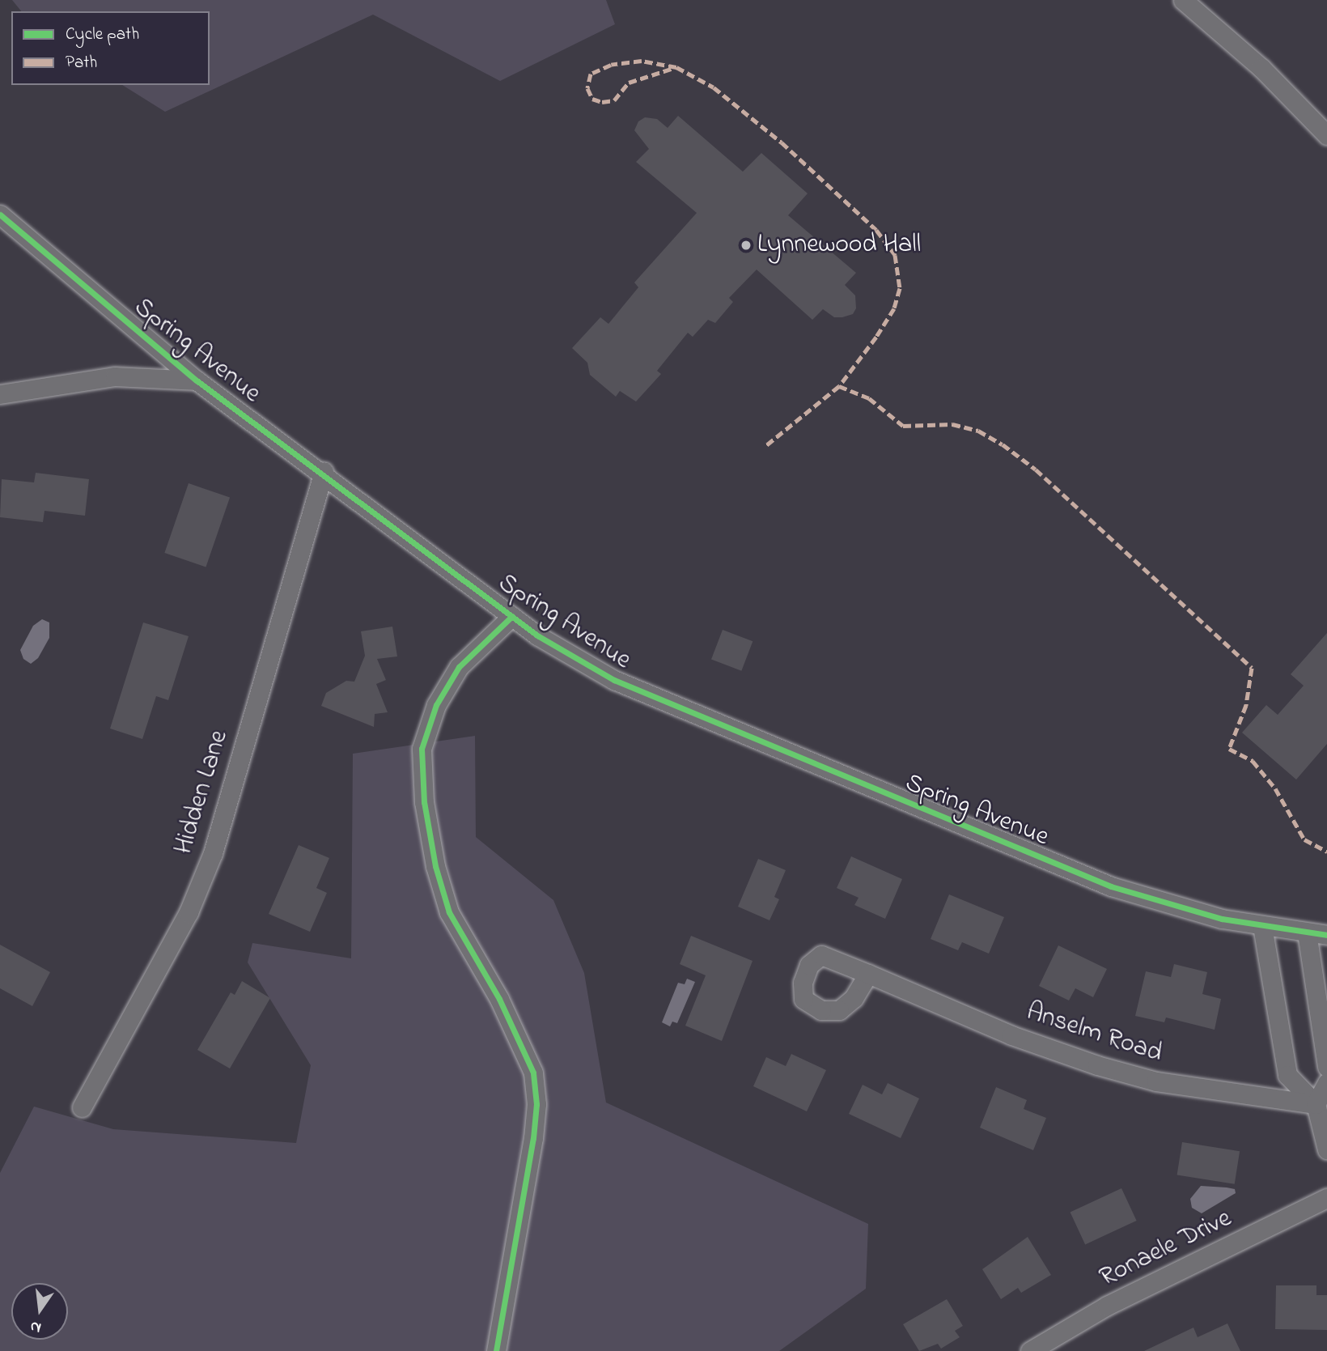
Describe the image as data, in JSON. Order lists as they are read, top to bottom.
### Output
{
  "streets": {
    "street": [
      "Spring Avenue",
      "Hidden Lane",
      "Anselm Road",
      "Ronaele Drive"
    ]
  },
  "crossings": [
    ["Spring Avenue", "Hidden Lane"]
  ],
  "places": ["Lynnewood Hall"],
  "legend": ["Cycle path", "Path"],
  "north": "bottom"
}
